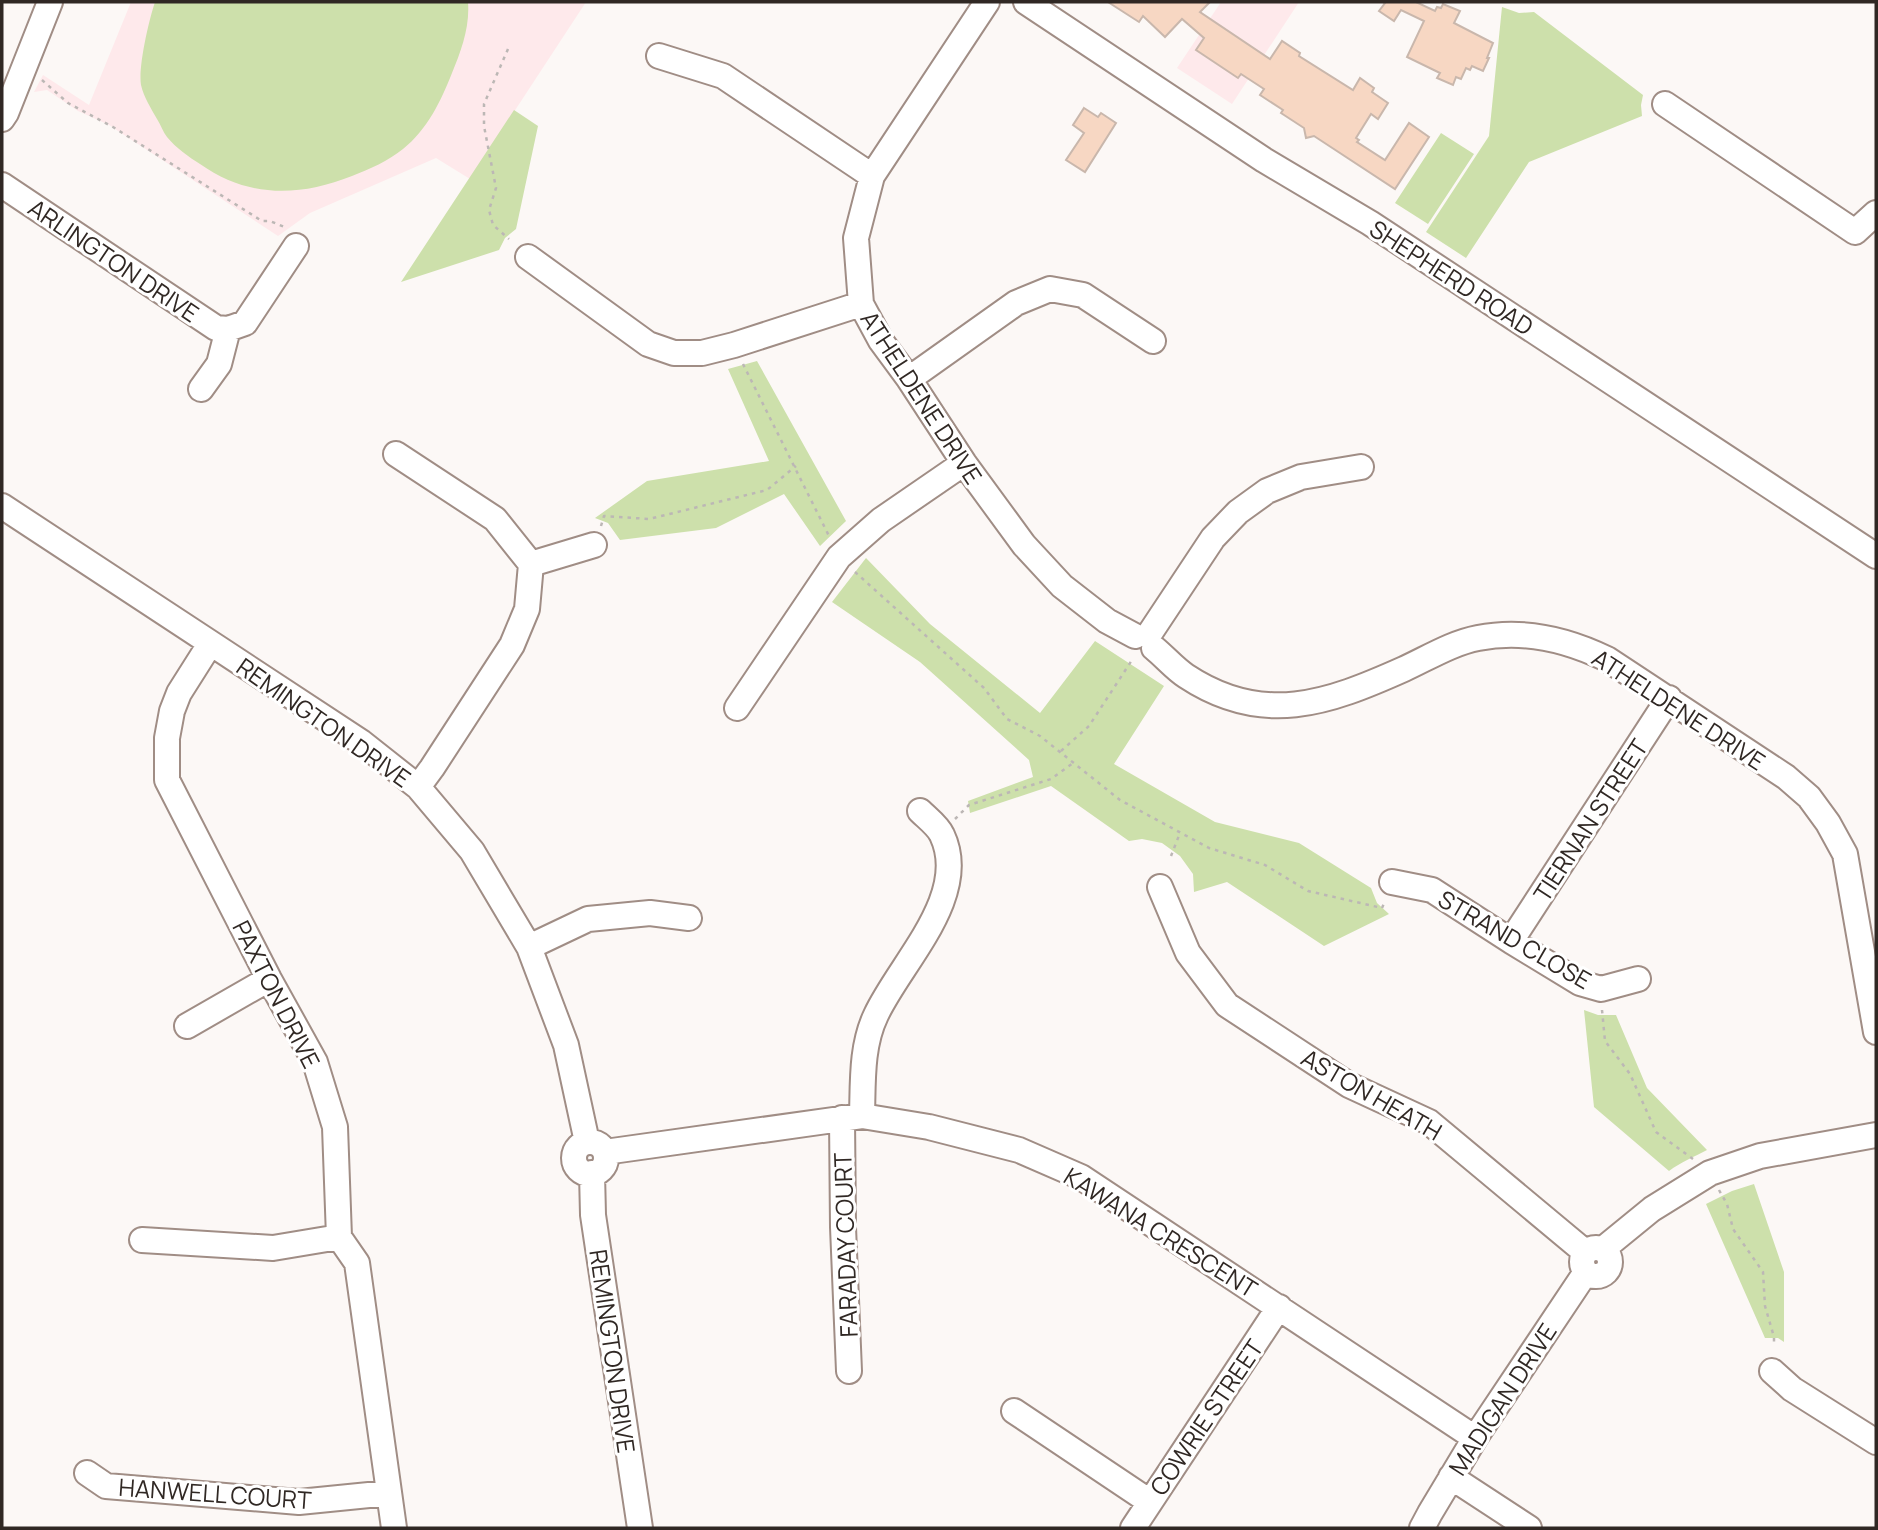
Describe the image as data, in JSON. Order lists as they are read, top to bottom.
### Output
{
  "streets": {
    "street": [
      "ARLINGTON DRIVE",
      "SHEPHERD ROAD",
      "ATHELDENE DRIVE",
      "REMINGTON DRIVE",
      "TIERNAN STREET",
      "STRAND CLOSE",
      "PAXTON DRIVE",
      "ASTON HEATH",
      "KAWANA CRESCENT",
      "FARADAY COURT",
      "MADIGAN DRIVE",
      "COWRIE STREET",
      "HANWELL COURT"
    ]
  },
  "crossings": [
    ["ATHELDENE DRIVE", "TIERNAN STREET"],
    ["REMINGTON DRIVE", "PAXTON DRIVE"],
    ["REMINGTON DRIVE", "KAWANA CRESCENT"],
    ["TIERNAN STREET", "STRAND CLOSE"],
    ["PAXTON DRIVE", "HANWELL COURT"],
    ["ASTON HEATH", "MADIGAN DRIVE"],
    ["KAWANA CRESCENT", "FARADAY COURT"],
    ["KAWANA CRESCENT", "MADIGAN DRIVE"],
    ["KAWANA CRESCENT", "COWRIE STREET"]
  ]
}
